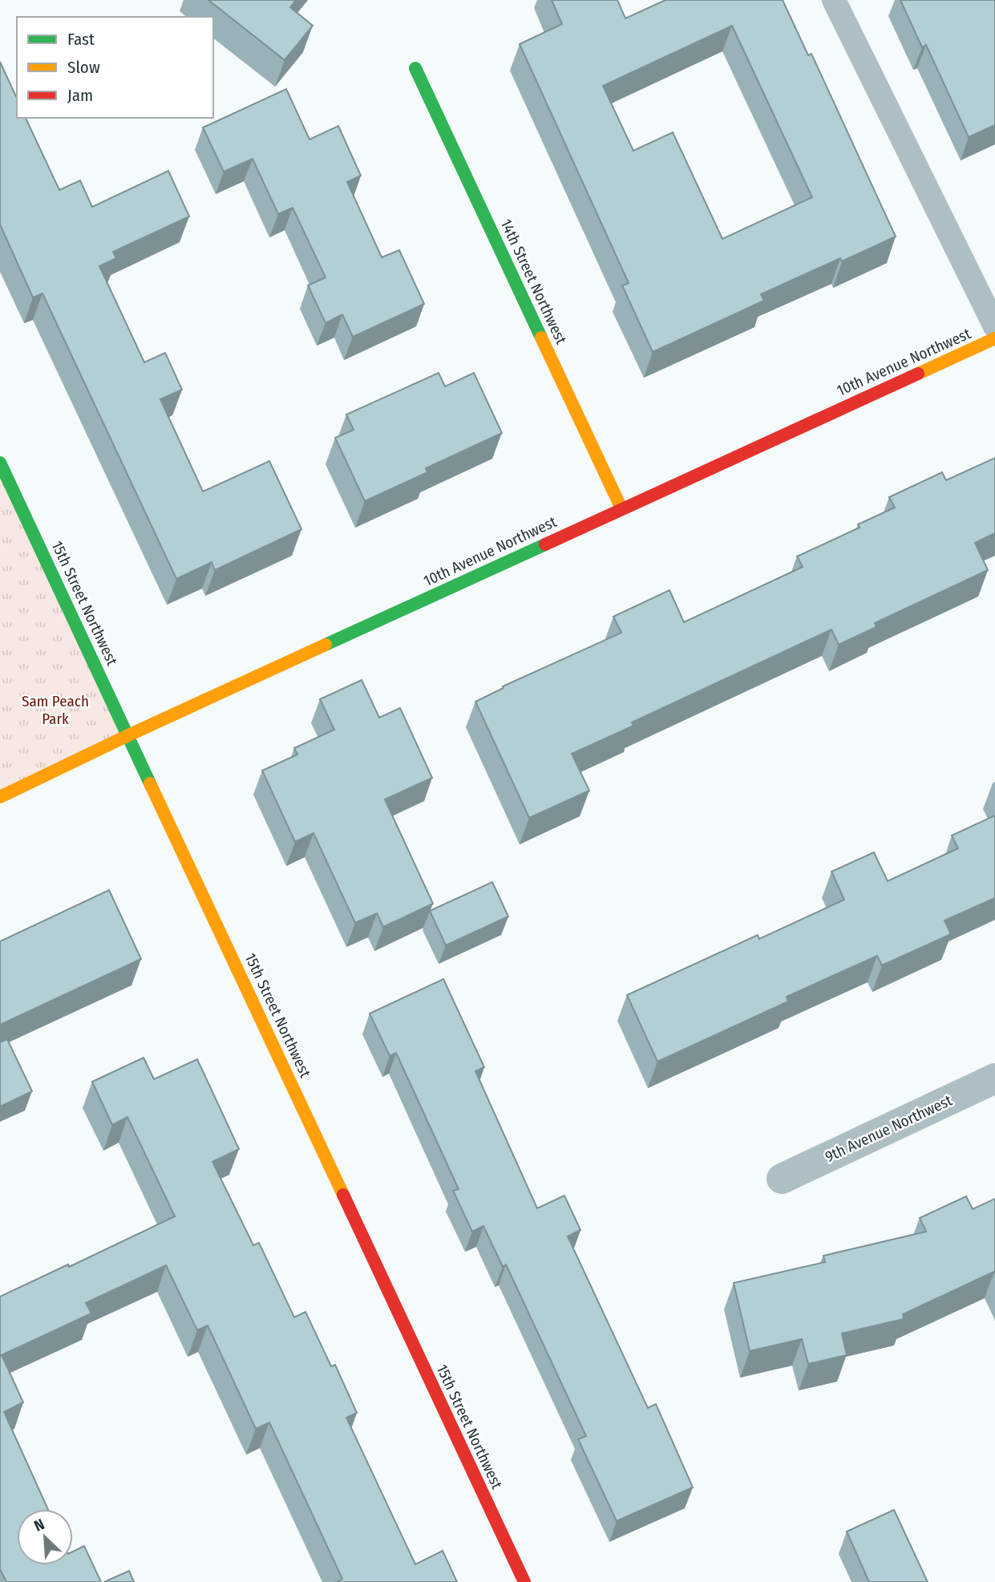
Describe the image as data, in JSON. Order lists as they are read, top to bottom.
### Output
{
  "streets": {
    "street": [
      "14th Street Northwest",
      "10th Avenue Northwest",
      "15th Street Northwest",
      "9th Avenue Northwest"
    ]
  },
  "crossings": [
    ["14th Street Northwest", "10th Avenue Northwest"],
    ["10th Avenue Northwest", "15th Street Northwest"]
  ],
  "parks": ["Sam Peach Park"],
  "legend": ["Fast", "Slow", "Jam"],
  "north": "top left"
}
